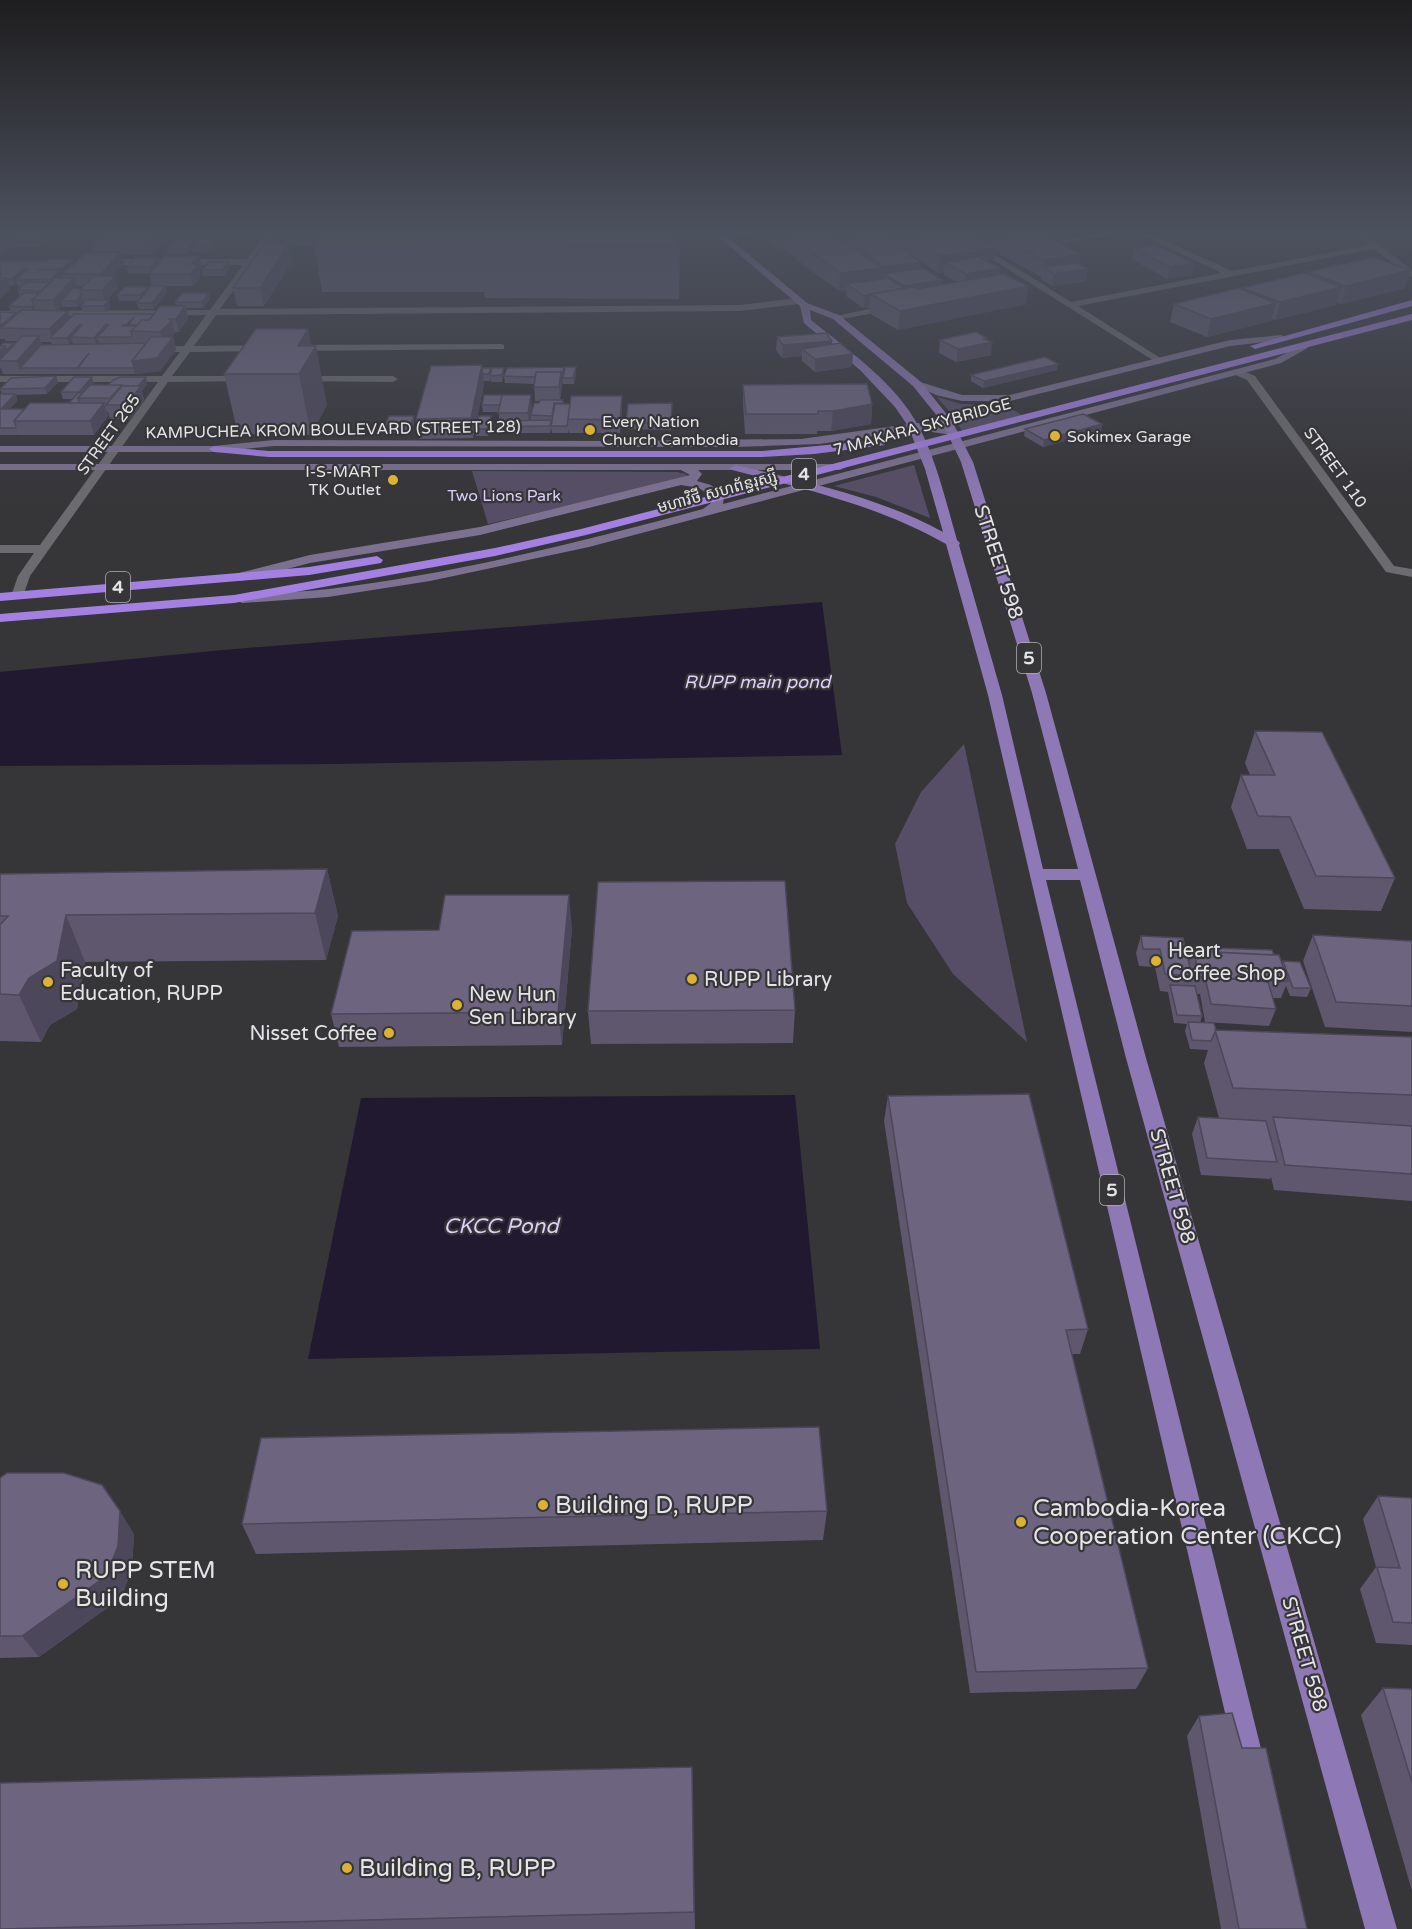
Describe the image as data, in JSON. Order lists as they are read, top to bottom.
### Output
{
  "streets": {
    "highway": ["7 MAKARA SKYBRIDGE", "4", "មហាវិថី សហព័ន្ធរុស្ស៊ី"],
    "main road": ["KAMPUCHEA KROM BOULEVARD (STREET 128)", "STREET 598", "5"],
    "street": ["STREET 265", "STREET 110"]
  },
  "crossings": [
    ["7 MAKARA SKYBRIDGE", "4"],
    ["7 MAKARA SKYBRIDGE", "មហាវិថី សហព័ន្ធរុស្ស៊ី"],
    ["KAMPUCHEA KROM BOULEVARD (STREET 128)", "STREET 265"],
    ["KAMPUCHEA KROM BOULEVARD (STREET 128)", "មហាវិថី សហព័ន្ធរុស្ស៊ី"],
    ["KAMPUCHEA KROM BOULEVARD (STREET 128)", "STREET 598"],
    ["STREET 265", "មហាវិថី សហព័ន្ធរុស្ស៊ី"],
    ["STREET 110", "មហាវិថី សហព័ន្ធរុស្ស៊ី"],
    ["មហាវិថី សហព័ន្ធរុស្ស៊ី", "STREET 598"]
  ],
  "water": ["RUPP main pond", "CKCC Pond"],
  "parks": ["Two Lions Park"],
  "places": [
    "Every Nation Church Cambodia",
    "Sokimex Garage",
    "I-S-MART TK Outlet",
    "Heart Coffee Shop",
    "RUPP Library",
    "Faculty of Education, RUPP",
    "New Hun Sen Library",
    "Nisset Coffee",
    "Building D, RUPP",
    "Cambodia-Korea Cooperation Center (CKCC)",
    "RUPP STEM Building",
    "Building B, RUPP"
  ]
}
